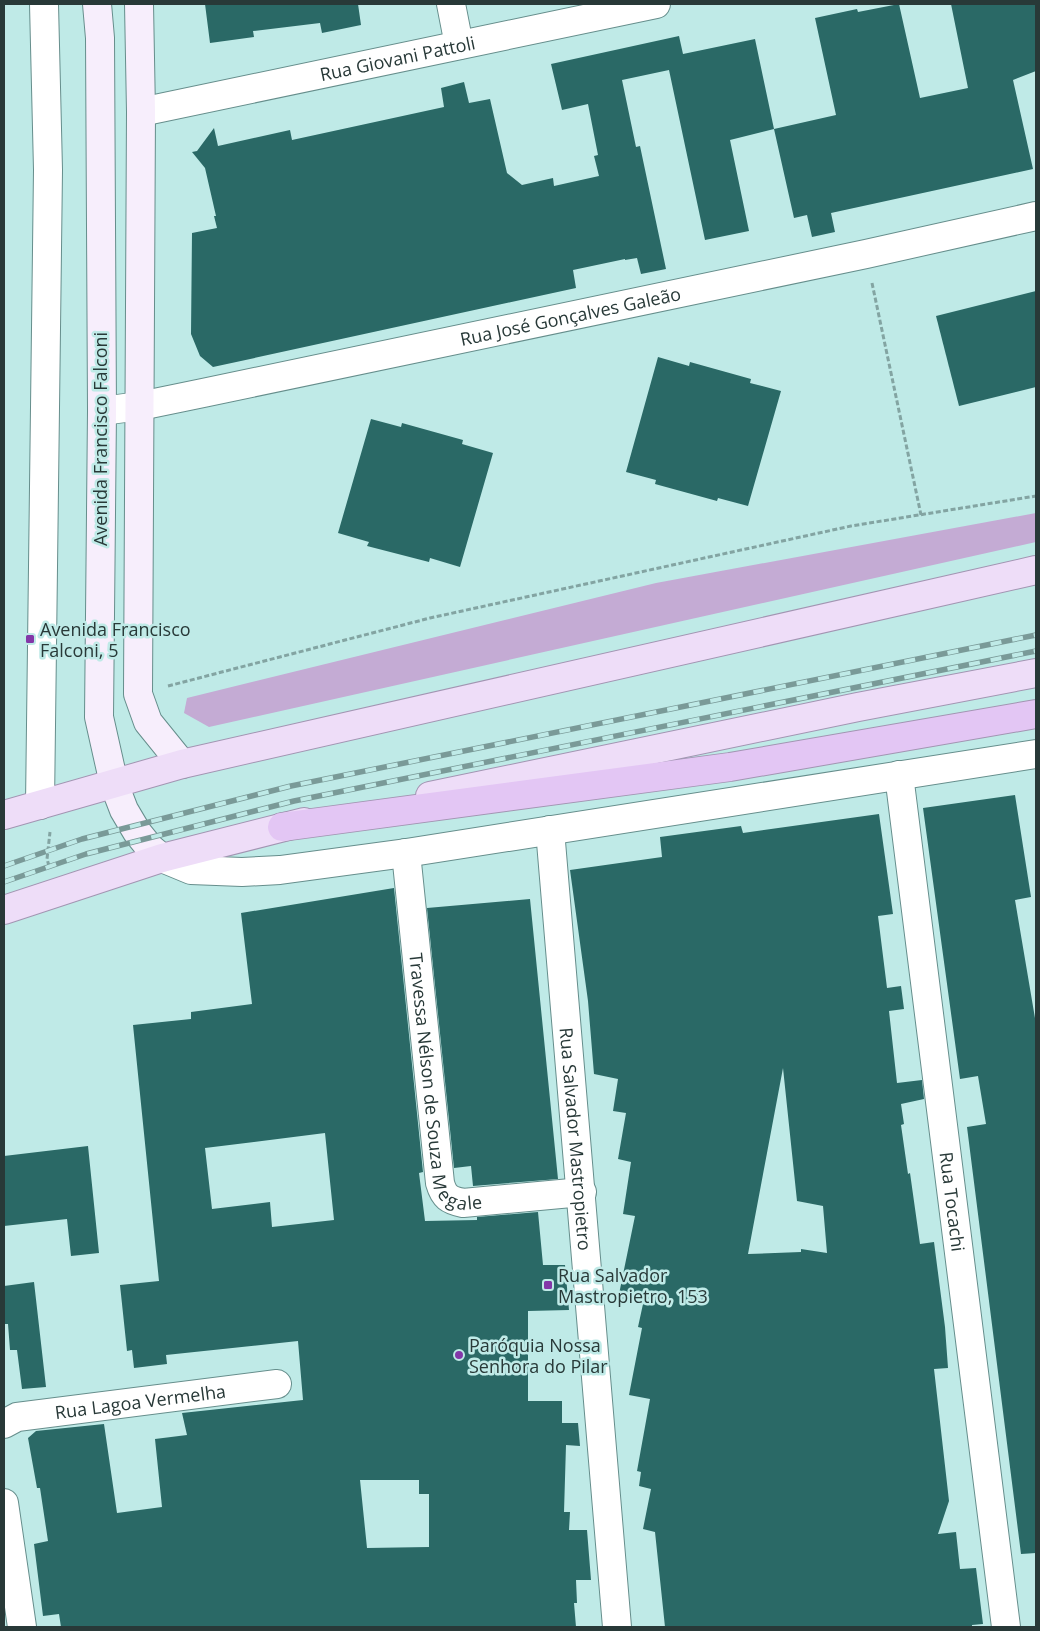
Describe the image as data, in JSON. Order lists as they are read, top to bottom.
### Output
{
  "streets": {
    "main road": ["Avenida Francisco Falconi"],
    "street": [
      "Rua Giovani Pattoli",
      "Rua José Gonçalves Galeão",
      "Travessa Nélson de Souza Megale",
      "Rua Salvador Mastropietro",
      "Rua Tocachi",
      "Rua Lagoa Vermelha"
    ]
  },
  "crossings": [
    ["Rua José Gonçalves Galeão", "Avenida Francisco Falconi"],
    ["Travessa Nélson de Souza Megale", "Rua Salvador Mastropietro"]
  ],
  "places": {
    "transit": ["Avenida Francisco Falconi, 5", "Rua Salvador Mastropietro, 153"],
    "other": ["Paróquia Nossa Senhora do Pilar"]
  }
}
